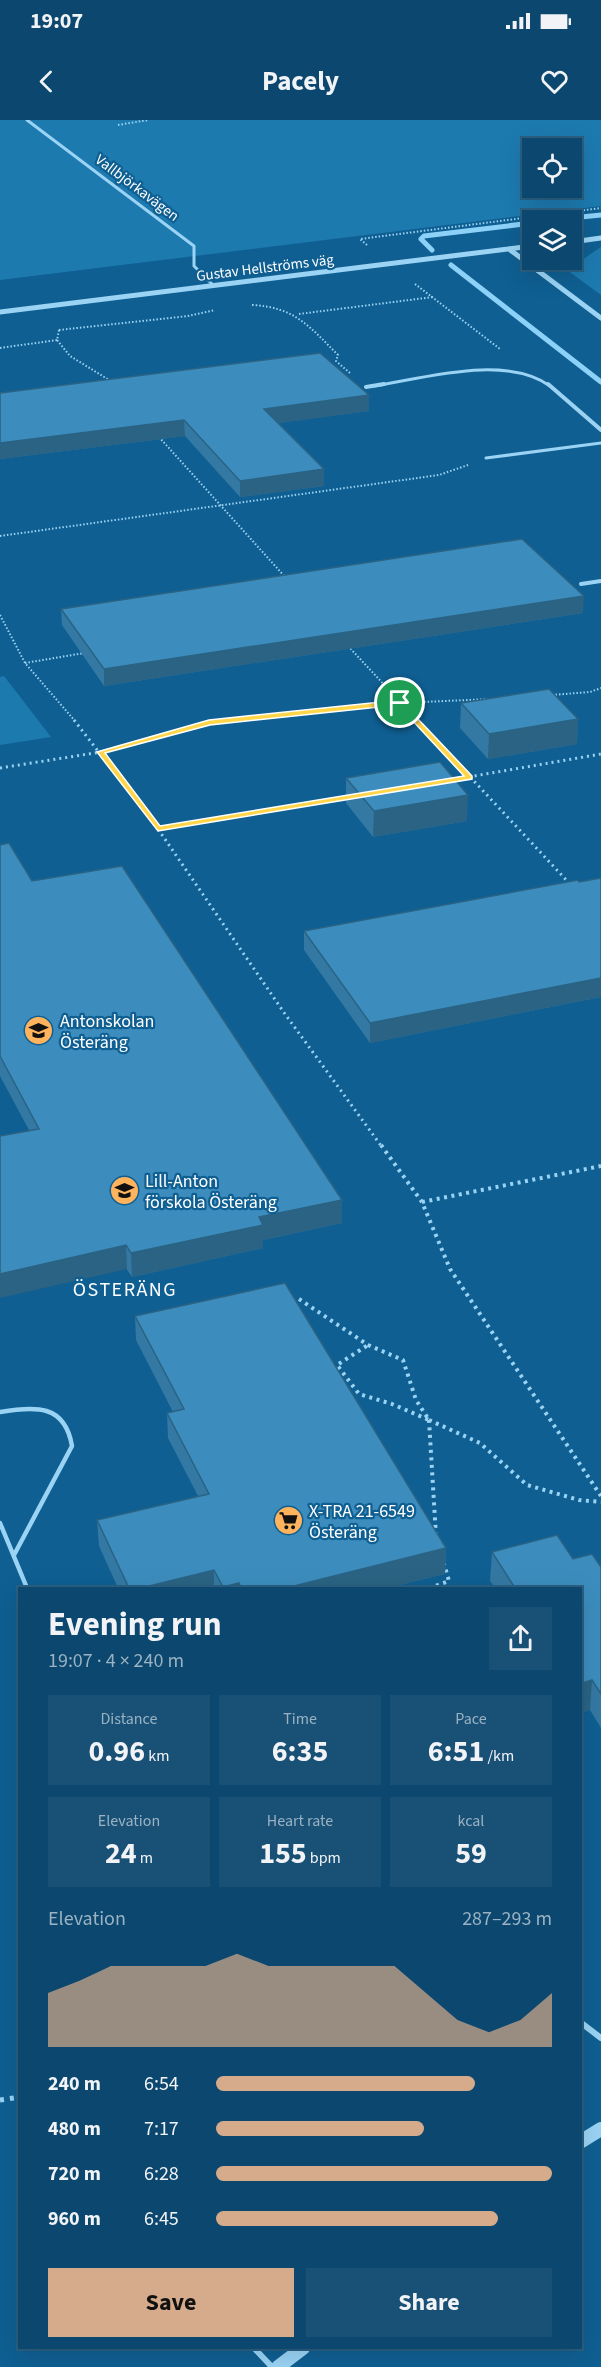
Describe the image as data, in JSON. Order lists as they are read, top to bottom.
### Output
{
  "streets": {
    "street": ["Vallbjörkavägen", "Gustav Hellströms väg"]
  },
  "crossings": [
    ["Vallbjörkavägen", "Gustav Hellströms väg"]
  ],
  "districts": ["ÖSTERÄNG"],
  "places": {
    "school or university": ["Antonskolan Österäng", "Lill-Anton förskola Österäng"],
    "supermarket": ["X-TRA 21-6549 Österäng"]
  },
  "page": {
    "status": "19:07",
    "header": "Pacely",
    "heading": ["Evening run", "19:07 · 4 × 240 m"],
    "stats": [
      ["Distance", "0.96 km"],
      ["Time", "6:35"],
      ["Pace", "6:51 /km"],
      ["Elevation", "24 m"],
      ["Heart rate", "155 bpm"],
      ["kcal", "59"]
    ],
    "chart": ["Elevation", "287–293 m"],
    "list": [
      {
        "name": "240 m",
        "note": "6:54"
      },
      {
        "name": "480 m",
        "note": "7:17"
      },
      {
        "name": "720 m",
        "note": "6:28"
      },
      {
        "name": "960 m",
        "note": "6:45"
      }
    ],
    "buttons": ["Save", "Share"]
  }
}
